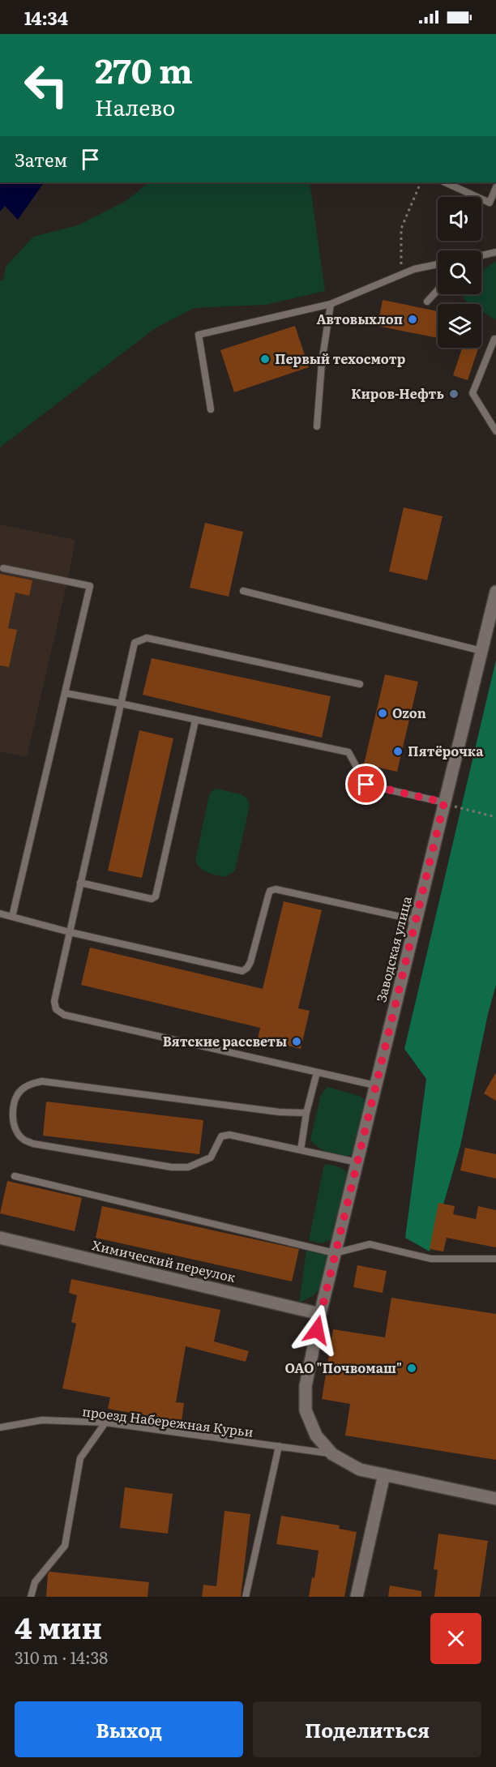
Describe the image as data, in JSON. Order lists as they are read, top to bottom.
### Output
{
  "streets": {
    "street": ["Заводская улица", "Химический переулок"],
    "lane": ["проезд Набережная Курьи"]
  },
  "crossings": [
    ["Заводская улица", "Химический переулок"],
    ["Заводская улица", "проезд Набережная Курьи"]
  ],
  "places": [
    "Автовыхлоп",
    "Первый техосмотр",
    "Киров-Нефть",
    "Ozon",
    "Пятёрочка",
    "Вятские рассветы",
    "ОАО \"Почвомаш\""
  ],
  "page": {
    "status": "14:34",
    "turn": ["270 m", "Налево"],
    "then": "Затем",
    "heading": ["4 мин", "310 m · 14:38"],
    "buttons": ["Выход", "Поделиться"]
  }
}
